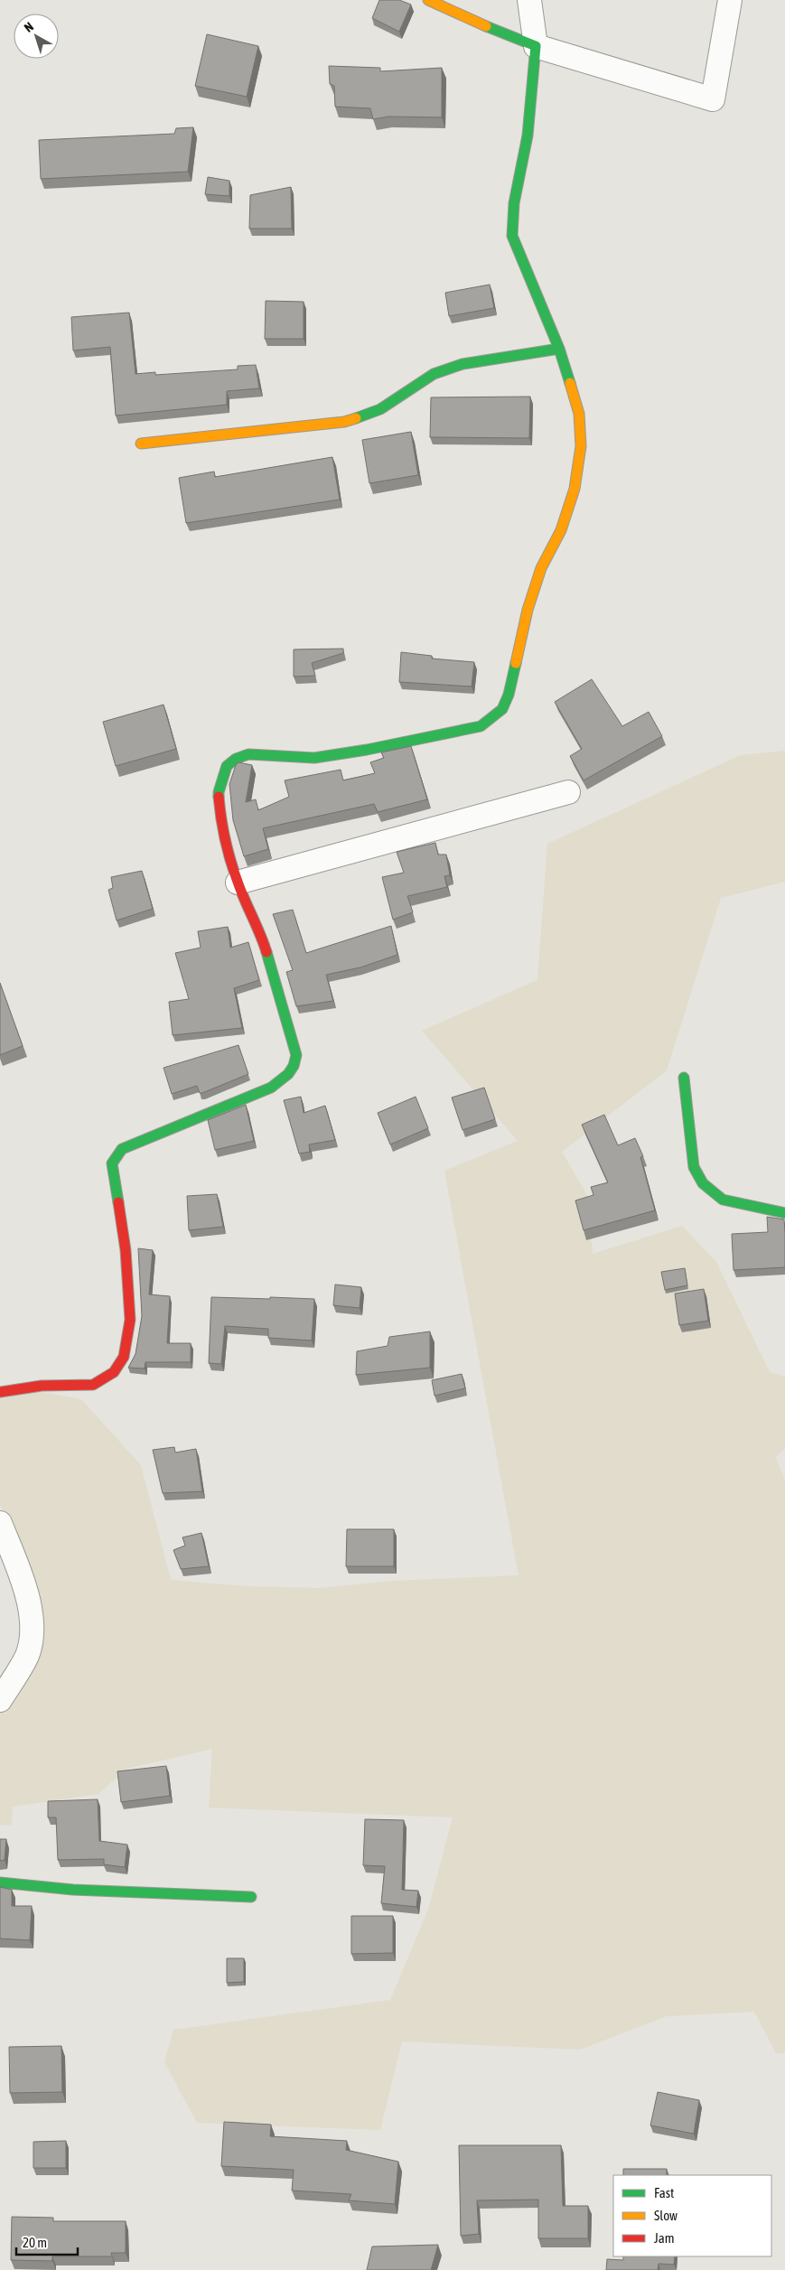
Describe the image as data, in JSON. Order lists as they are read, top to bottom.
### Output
{
  "legend": ["Fast", "Slow", "Jam"],
  "scale_bar": "20 m",
  "north": "top left"
}
